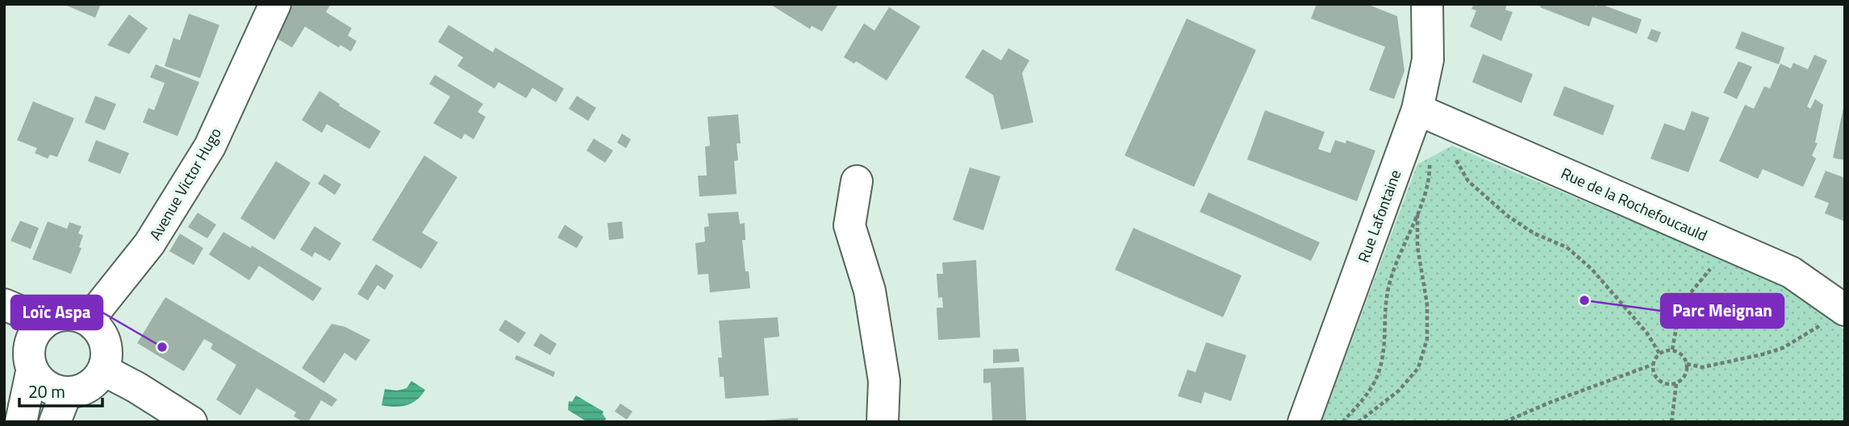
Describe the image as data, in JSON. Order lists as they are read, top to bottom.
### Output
{
  "streets": {
    "street": ["Avenue Victor Hugo", "Rue de la Rochefoucauld", "Rue Lafontaine"]
  },
  "crossings": [
    ["Rue de la Rochefoucauld", "Rue Lafontaine"]
  ],
  "places": ["Parc Meignan", "Loïc Aspa"],
  "scale_bar": "20 m"
}
